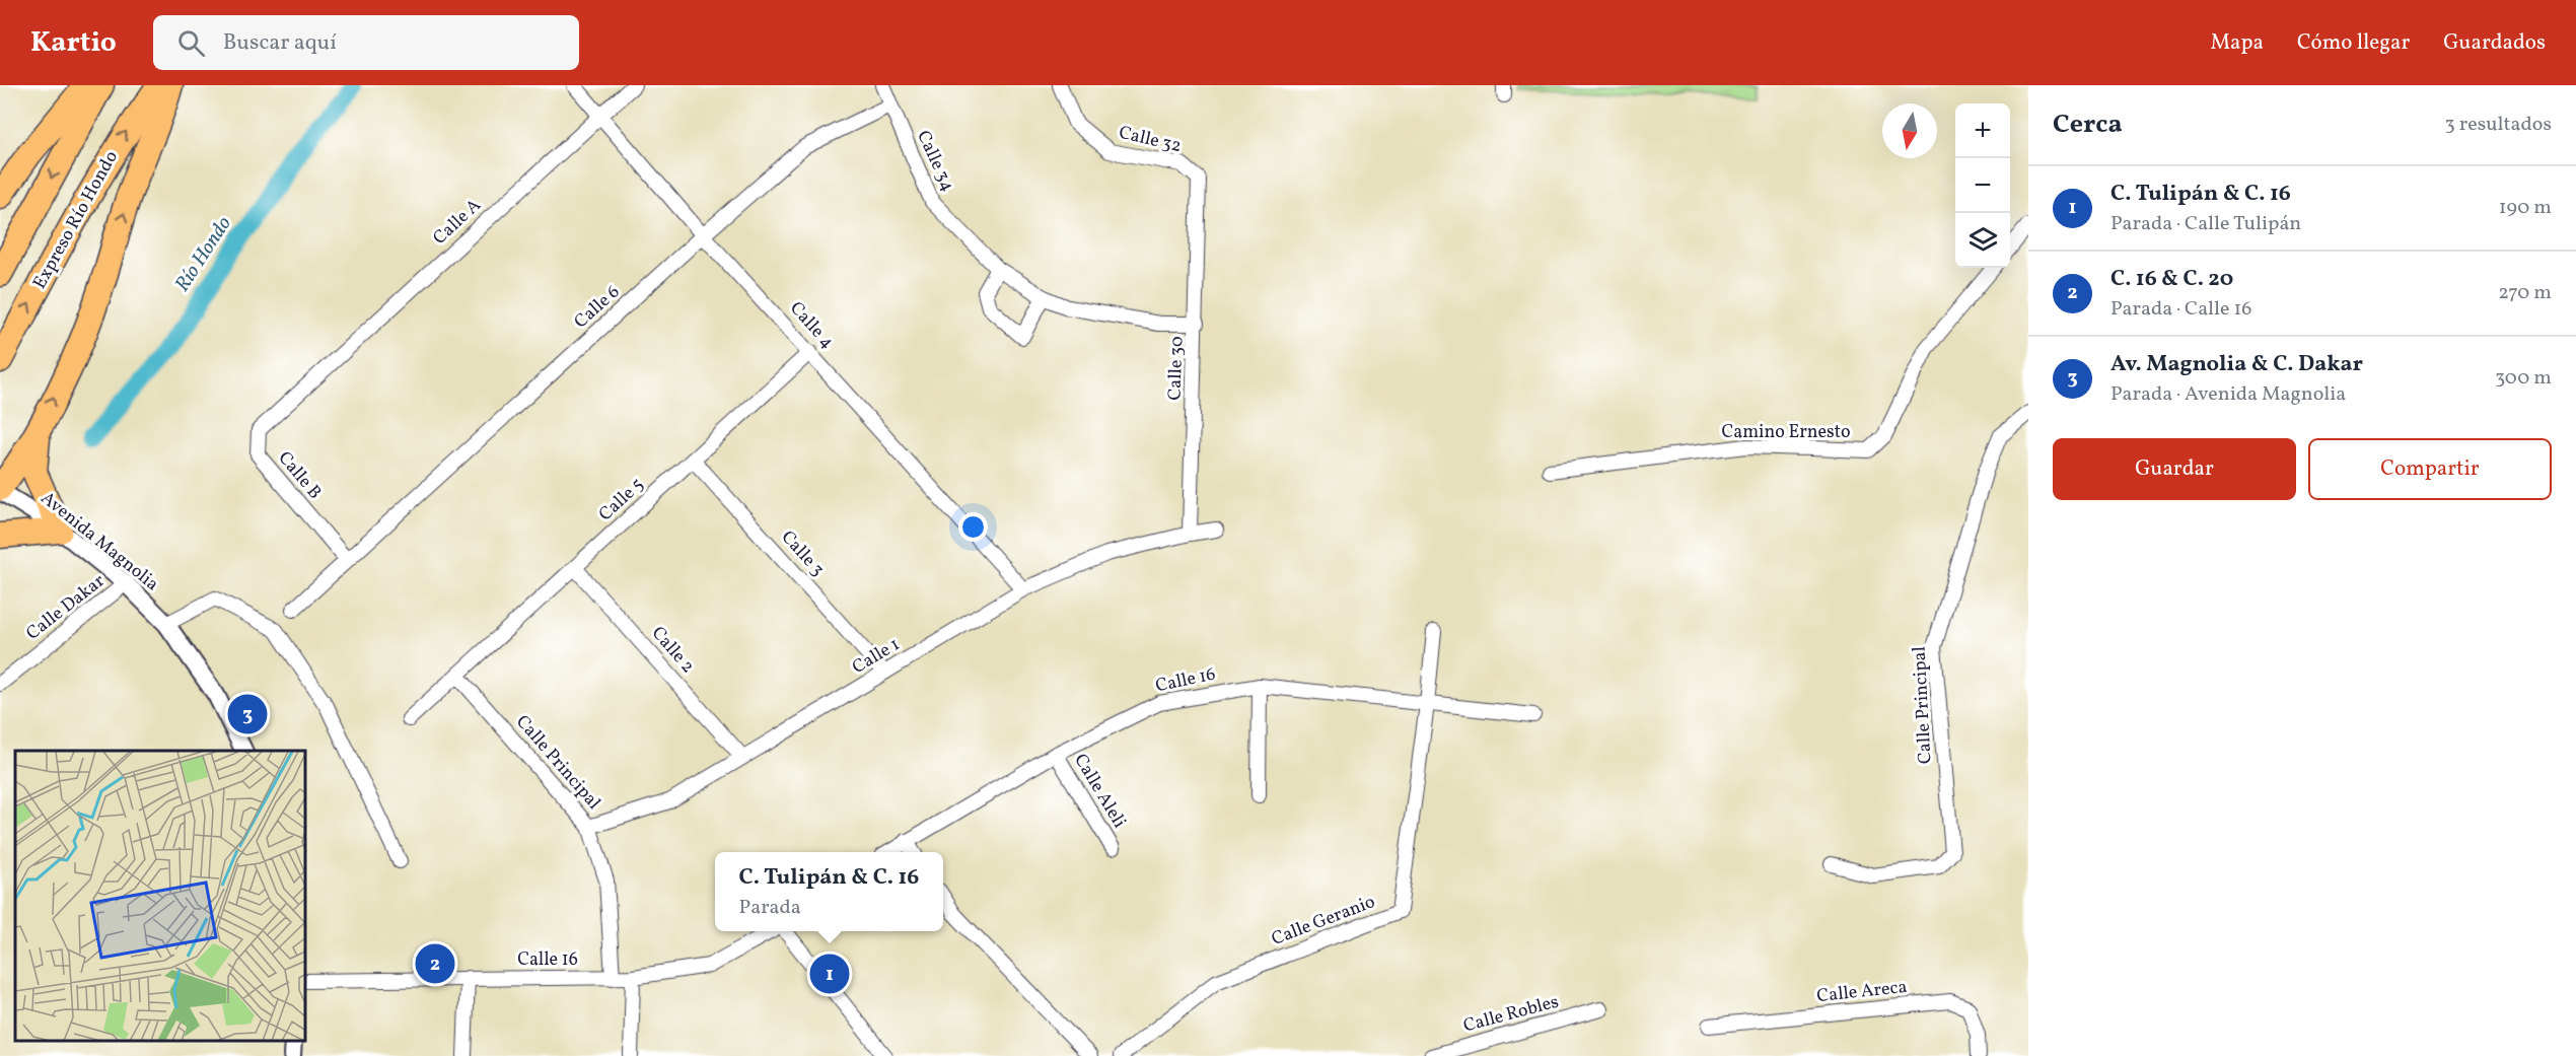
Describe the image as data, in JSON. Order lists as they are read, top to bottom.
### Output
{
  "streets": {
    "highway": ["Expreso Río Hondo"],
    "street": [
      "Calle 32",
      "Calle 34",
      "Calle A",
      "Calle 6",
      "Calle 4",
      "Calle 30",
      "Camino Ernesto",
      "Calle B",
      "Calle 5",
      "Avenida Magnolia",
      "Calle 3",
      "Calle Dakar",
      "Calle 2",
      "Calle 1",
      "Calle 16",
      "Calle Principal",
      "Calle Aleli",
      "Calle Geranio",
      "Calle Areca",
      "Calle Robles"
    ]
  },
  "crossings": [
    ["Calle 32", "Calle 30"],
    ["Calle 34", "Calle 6"],
    ["Calle 34", "Calle 30"],
    ["Calle A", "Calle 4"],
    ["Calle A", "Calle B"],
    ["Calle 6", "Calle 4"],
    ["Calle 6", "Calle B"],
    ["Calle 4", "Calle 5"],
    ["Calle 4", "Calle 1"],
    ["Calle 30", "Calle 1"],
    ["Calle 5", "Calle 3"],
    ["Calle 5", "Calle 2"],
    ["Calle 5", "Calle Principal"],
    ["Avenida Magnolia", "Calle Dakar"],
    ["Calle 3", "Calle 1"],
    ["Calle 2", "Calle 1"],
    ["Calle 1", "Calle Principal"],
    ["Calle 16", "Calle Principal"],
    ["Calle 16", "Calle Aleli"],
    ["Calle 16", "Calle Geranio"]
  ],
  "water": ["Río Hondo"],
  "north": "bottom",
  "page": {
    "header": "Kartio",
    "search": "Buscar aquí",
    "nav": ["Mapa", "Cómo llegar", "Guardados"],
    "heading": ["Cerca", "3 resultados"],
    "map_buttons": ["+", "−"],
    "list": [
      {
        "mark": "1",
        "name": "C. Tulipán & C. 16",
        "note": "Parada · Calle Tulipán",
        "value": "190 m"
      },
      {
        "mark": "2",
        "name": "C. 16 & C. 20",
        "note": "Parada · Calle 16",
        "value": "270 m"
      },
      {
        "mark": "3",
        "name": "Av. Magnolia & C. Dakar",
        "note": "Parada · Avenida Magnolia",
        "value": "300 m"
      }
    ],
    "buttons": ["Guardar", "Compartir"],
    "pins": ["3", "2", "1"],
    "popup": ["C. Tulipán & C. 16", "Parada"]
  }
}
